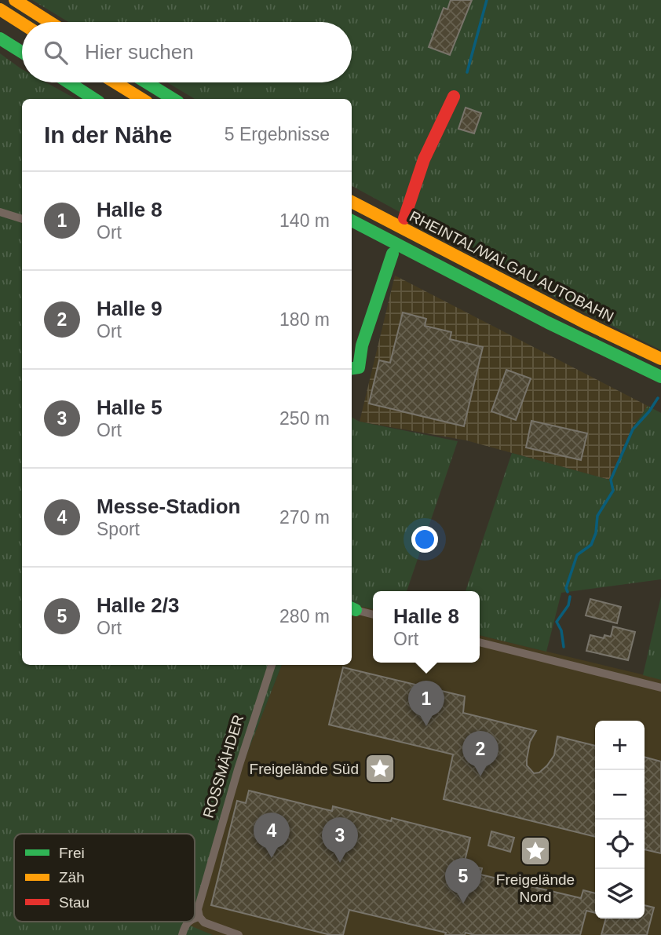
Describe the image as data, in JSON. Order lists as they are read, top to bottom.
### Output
{
  "streets": {
    "main road": ["RHEINTAL/WALGAU AUTOBAHN"],
    "street": ["ROSSMÄHDER"]
  },
  "places": {
    "place": ["Freigelände Süd", "Freigelände Nord"]
  },
  "legend": ["Frei", "Zäh", "Stau"],
  "page": {
    "search": "Hier suchen",
    "heading": ["In der Nähe", "5 Ergebnisse"],
    "list": [
      {
        "mark": "1",
        "name": "Halle 8",
        "note": "Ort",
        "value": "140 m"
      },
      {
        "mark": "2",
        "name": "Halle 9",
        "note": "Ort",
        "value": "180 m"
      },
      {
        "mark": "3",
        "name": "Halle 5",
        "note": "Ort",
        "value": "250 m"
      },
      {
        "mark": "4",
        "name": "Messe-Stadion",
        "note": "Sport",
        "value": "270 m"
      },
      {
        "mark": "5",
        "name": "Halle 2/3",
        "note": "Ort",
        "value": "280 m"
      }
    ],
    "popup": ["Halle 8", "Ort"],
    "pins": [
      "1",
      "2",
      "4",
      "3",
      "5"
    ],
    "map_buttons": ["+", "−"]
  }
}
